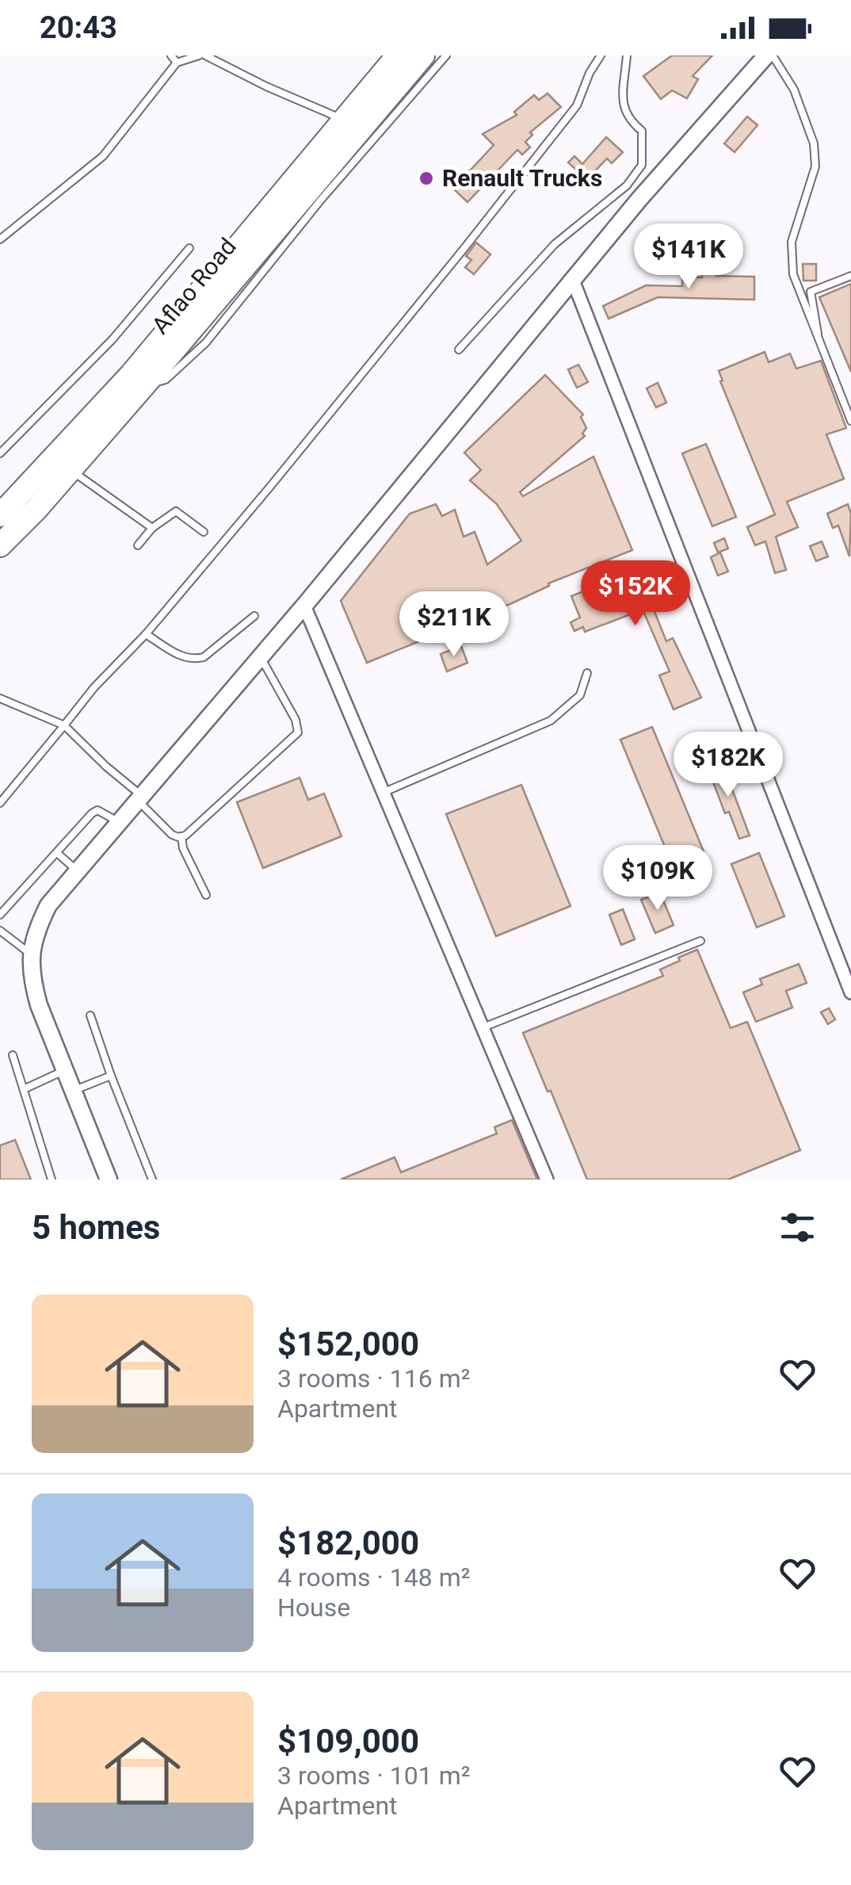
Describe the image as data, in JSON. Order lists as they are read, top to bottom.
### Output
{
  "streets": {
    "highway": ["Aflao Road"]
  },
  "places": ["Renault Trucks"],
  "page": {
    "status": "20:43",
    "price": [
      "$141K",
      "$152K",
      "$211K",
      "$182K",
      "$109K"
    ],
    "heading": "5 homes",
    "list": [
      {
        "name": "$152,000",
        "note": "3 rooms · 116 m² · Apartment"
      },
      {
        "name": "$182,000",
        "note": "4 rooms · 148 m² · House"
      },
      {
        "name": "$109,000",
        "note": "3 rooms · 101 m² · Apartment"
      }
    ]
  }
}
